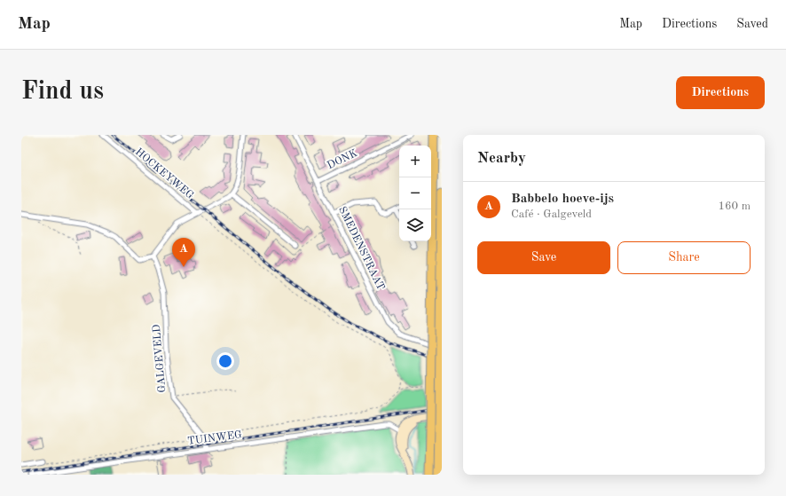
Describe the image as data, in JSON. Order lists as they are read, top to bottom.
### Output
{
  "streets": {
    "street": [
      "DONK",
      "HOCKEYWEG",
      "SMEDENSTRAAT",
      "GALGEVELD",
      "TUINWEG"
    ]
  },
  "crossings": [
    ["DONK", "SMEDENSTRAAT"],
    ["GALGEVELD", "TUINWEG"]
  ],
  "page": {
    "header": "Map",
    "nav": ["Map", "Directions", "Saved"],
    "buttons": [
      "Directions",
      ["Save", "Share"]
    ],
    "title": "Find us",
    "heading": "Nearby",
    "map_buttons": ["+", "−"],
    "list": [
      {
        "mark": "A",
        "name": "Babbelo hoeve-ijs",
        "note": "Café · Galgeveld",
        "value": "160 m"
      }
    ],
    "pins": "A"
  }
}
